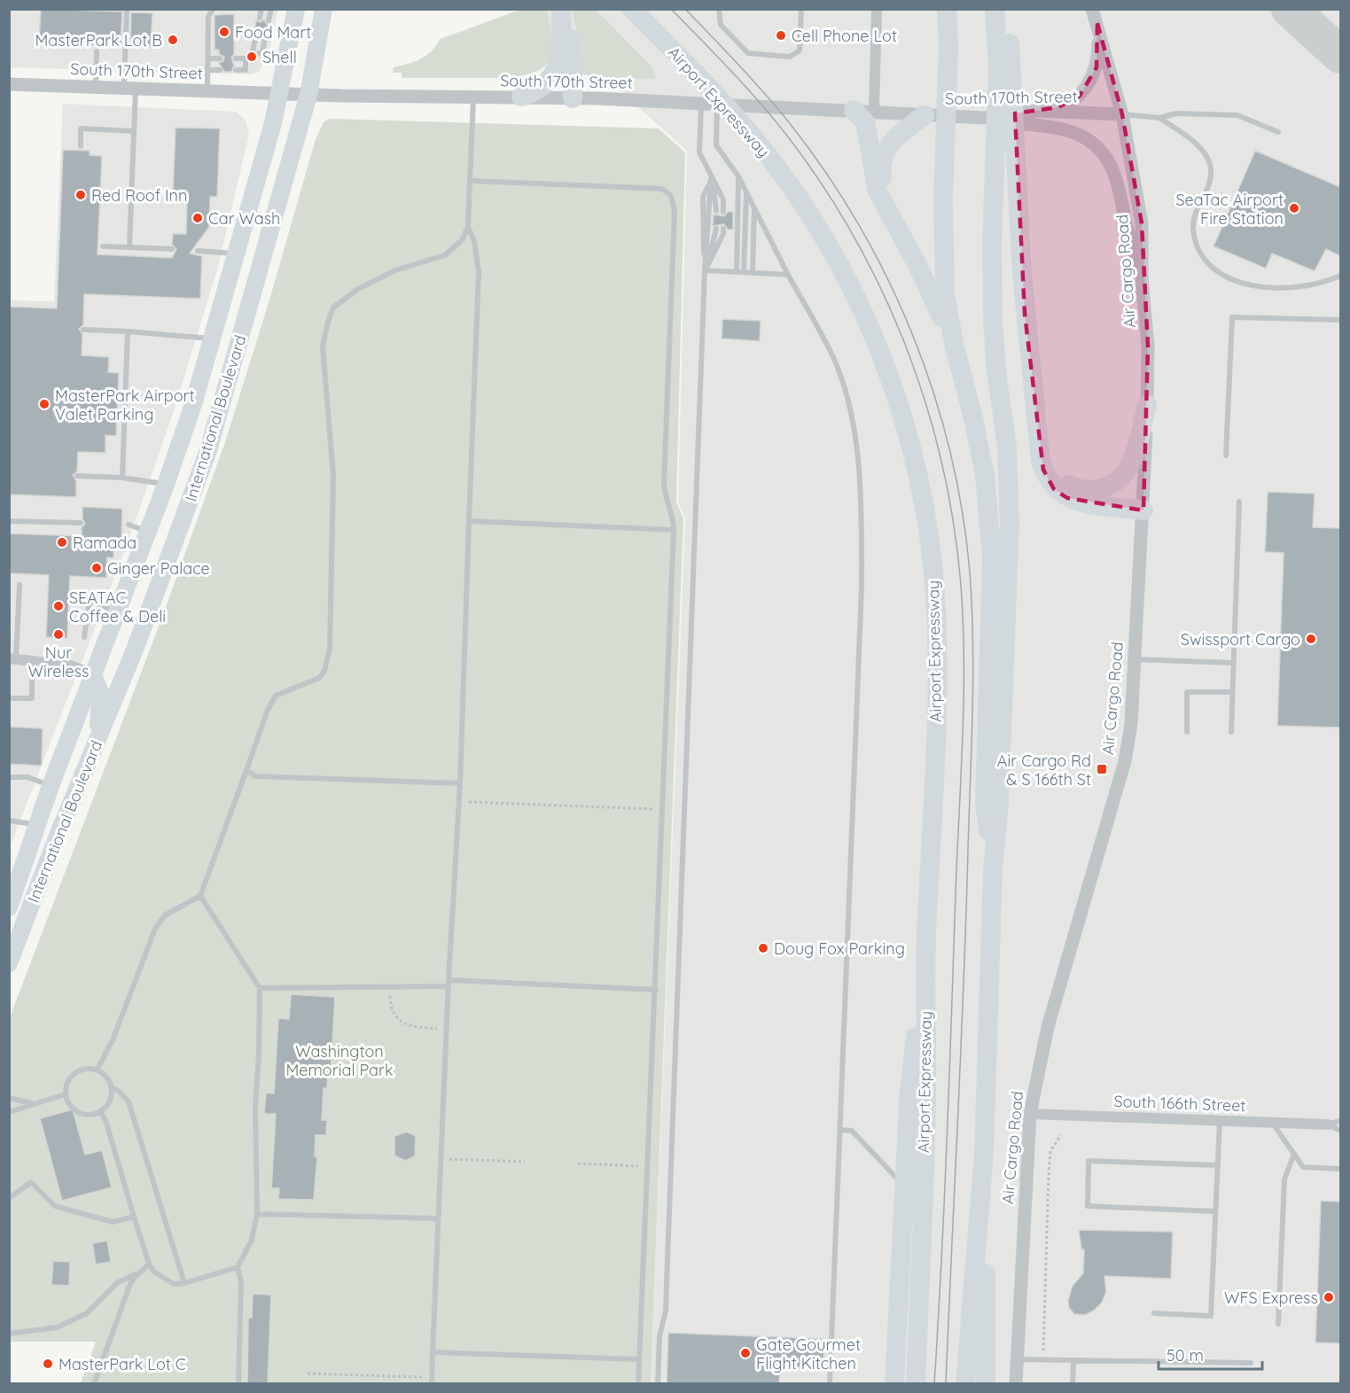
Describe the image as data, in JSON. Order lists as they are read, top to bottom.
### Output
{
  "streets": {
    "highway": ["Airport Expressway"],
    "main road": ["International Boulevard"],
    "street": ["South 170th Street", "Air Cargo Road", "South 166th Street"]
  },
  "crossings": [
    ["South 170th Street", "Air Cargo Road"],
    ["South 170th Street", "International Boulevard"],
    ["Air Cargo Road", "South 166th Street"]
  ],
  "parks": ["Washington Memorial Park"],
  "places": {
    "other": [
      "Food Mart",
      "Cell Phone Lot",
      "MasterPark Lot B",
      "Shell",
      "Red Roof Inn",
      "SeaTac Airport Fire Station",
      "Car Wash",
      "MasterPark Airport Valet Parking",
      "Ramada",
      "Ginger Palace",
      "SEATAC Coffee & Deli",
      "Nur Wireless",
      "Swissport Cargo",
      "Doug Fox Parking",
      "WFS Express",
      "Gate Gourmet Flight Kitchen",
      "MasterPark Lot C"
    ],
    "transit": ["Air Cargo Rd & S 166th St"]
  },
  "scale_bar": "50 m"
}
